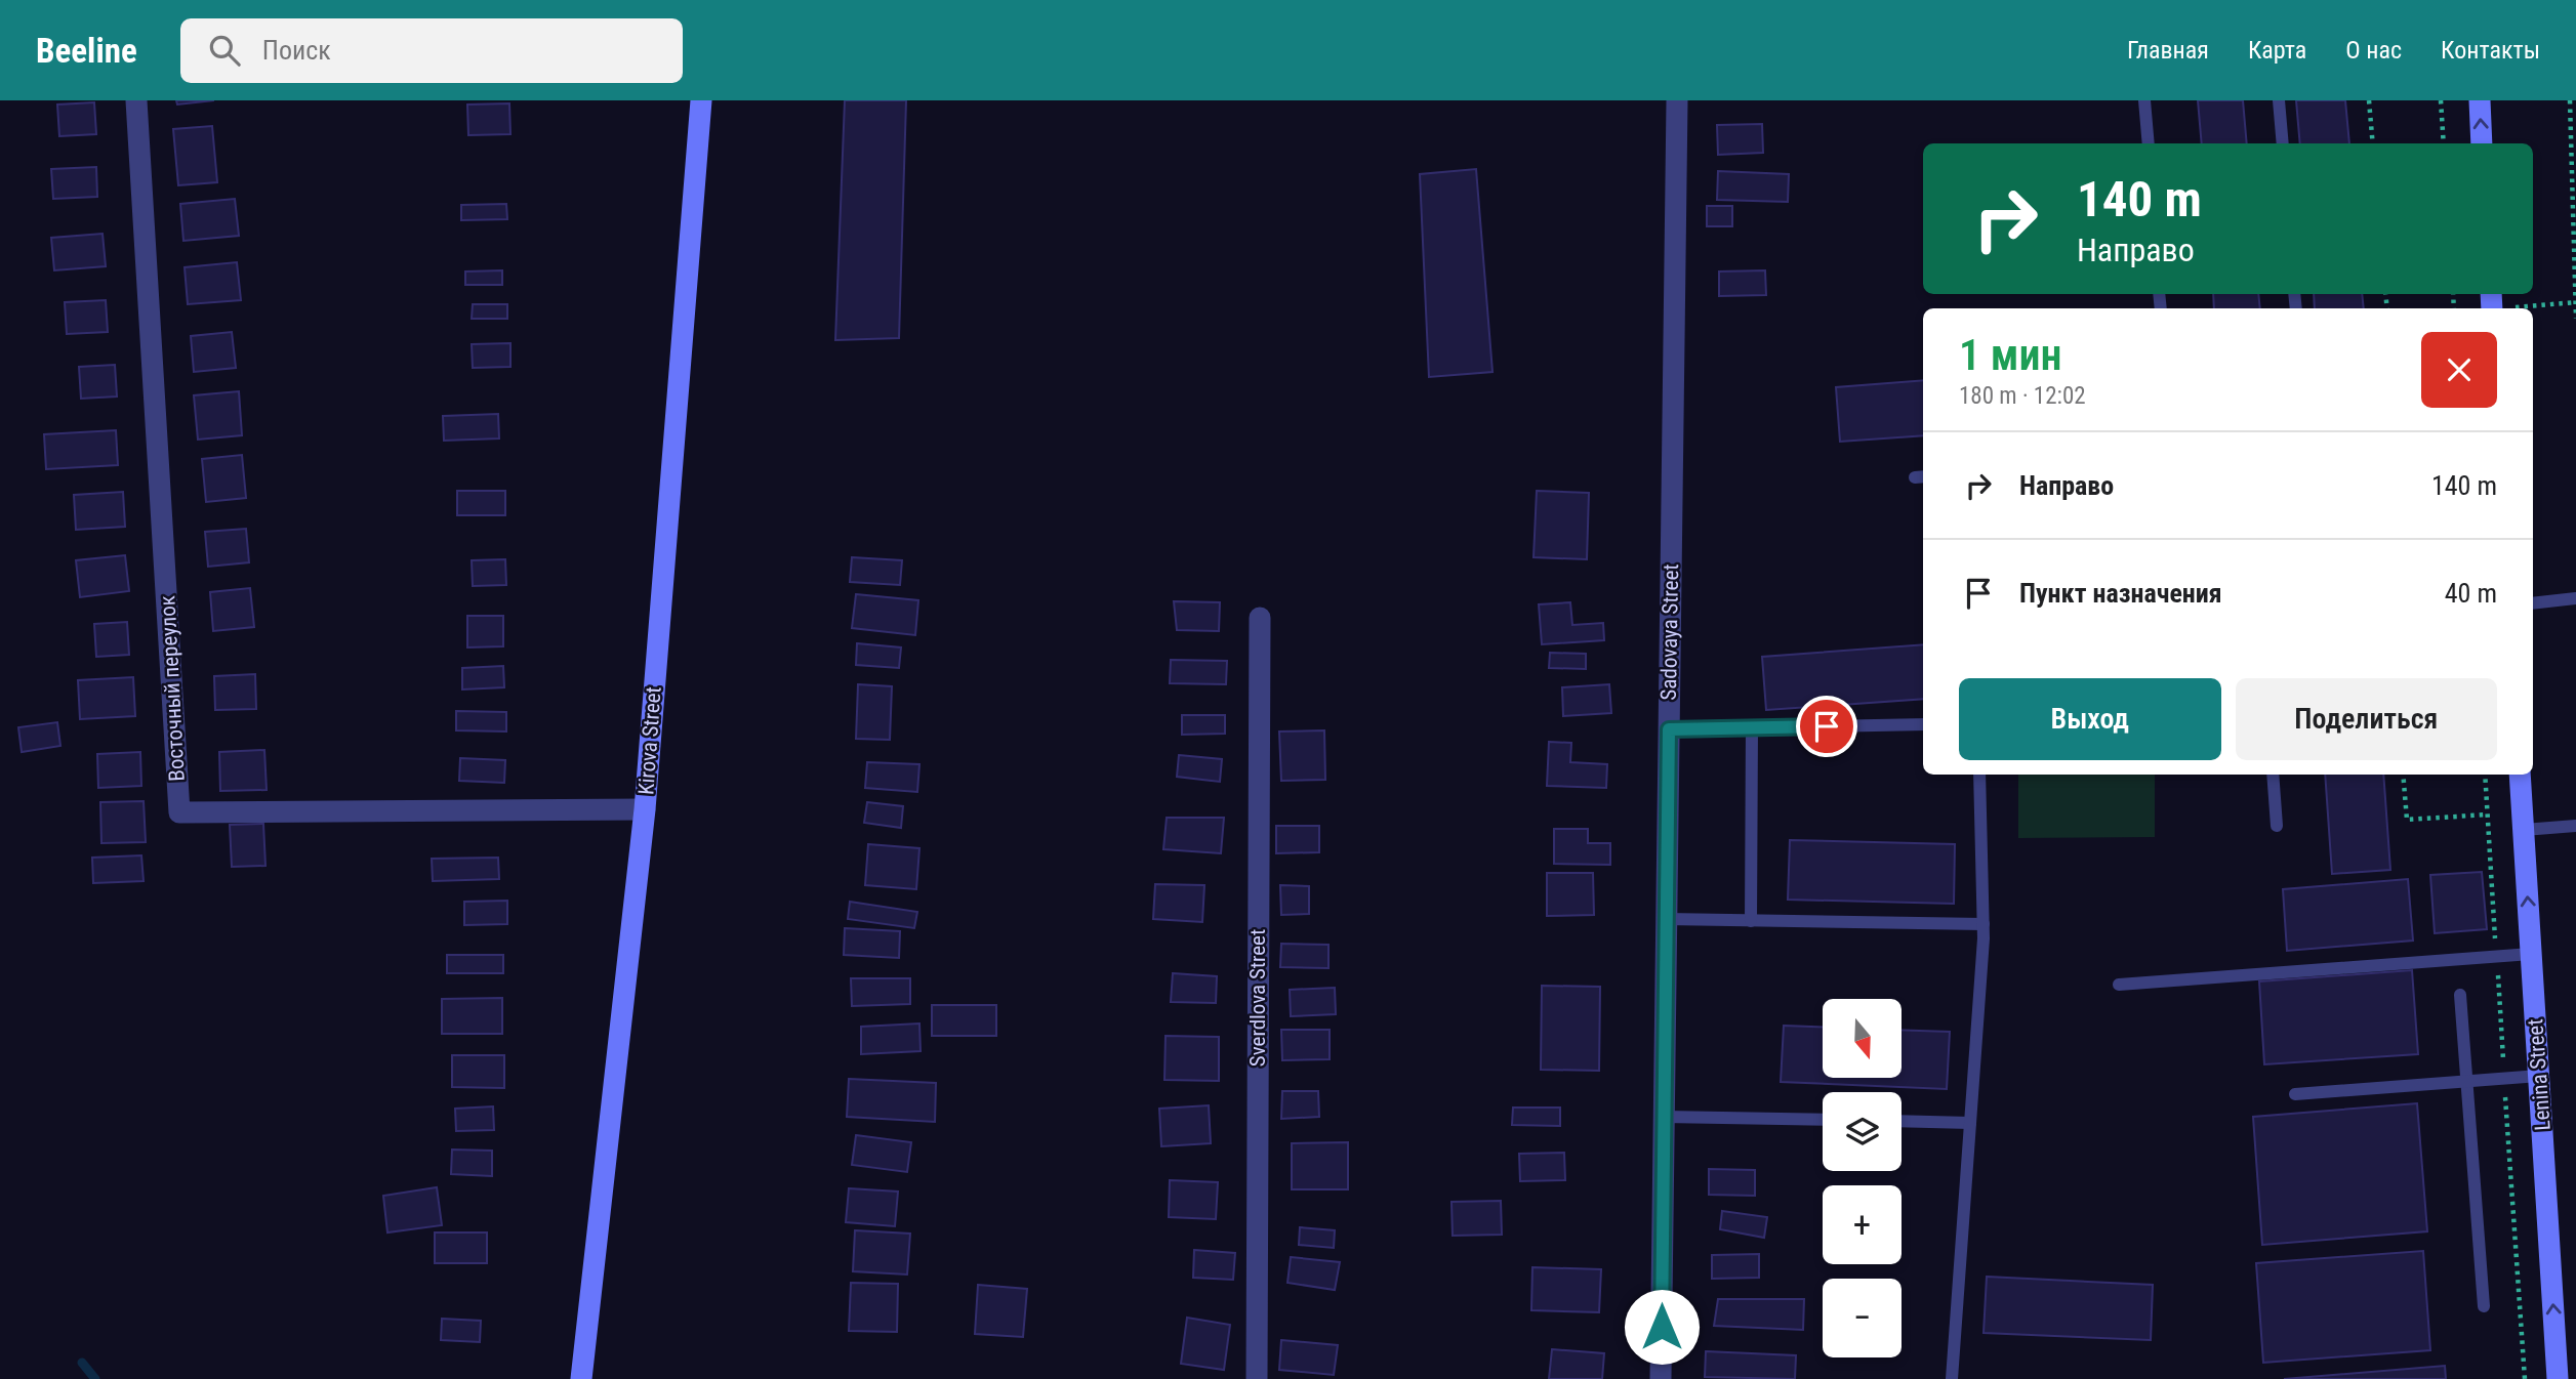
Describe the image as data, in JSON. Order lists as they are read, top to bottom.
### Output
{
  "streets": {
    "main road": ["Kirova Street", "Lenina Street"],
    "street": ["Sadovaya Street", "Восточный переулок", "Sverdlova Street"]
  },
  "crossings": [
    ["Восточный переулок", "Kirova Street"]
  ],
  "one_way": ["Lenina Street"],
  "north": "bottom",
  "page": {
    "header": "Beeline",
    "search": "Поиск",
    "nav": [
      "Главная",
      "Карта",
      "О нас",
      "Контакты"
    ],
    "turn": ["140 m", "Направо"],
    "heading": ["1 мин", "180 m · 12:02"],
    "list": [
      {
        "name": "Направо",
        "value": "140 m"
      },
      {
        "name": "Пункт назначения",
        "value": "40 m"
      }
    ],
    "buttons": ["Выход", "Поделиться"],
    "map_buttons": ["+", "−"]
  }
}
